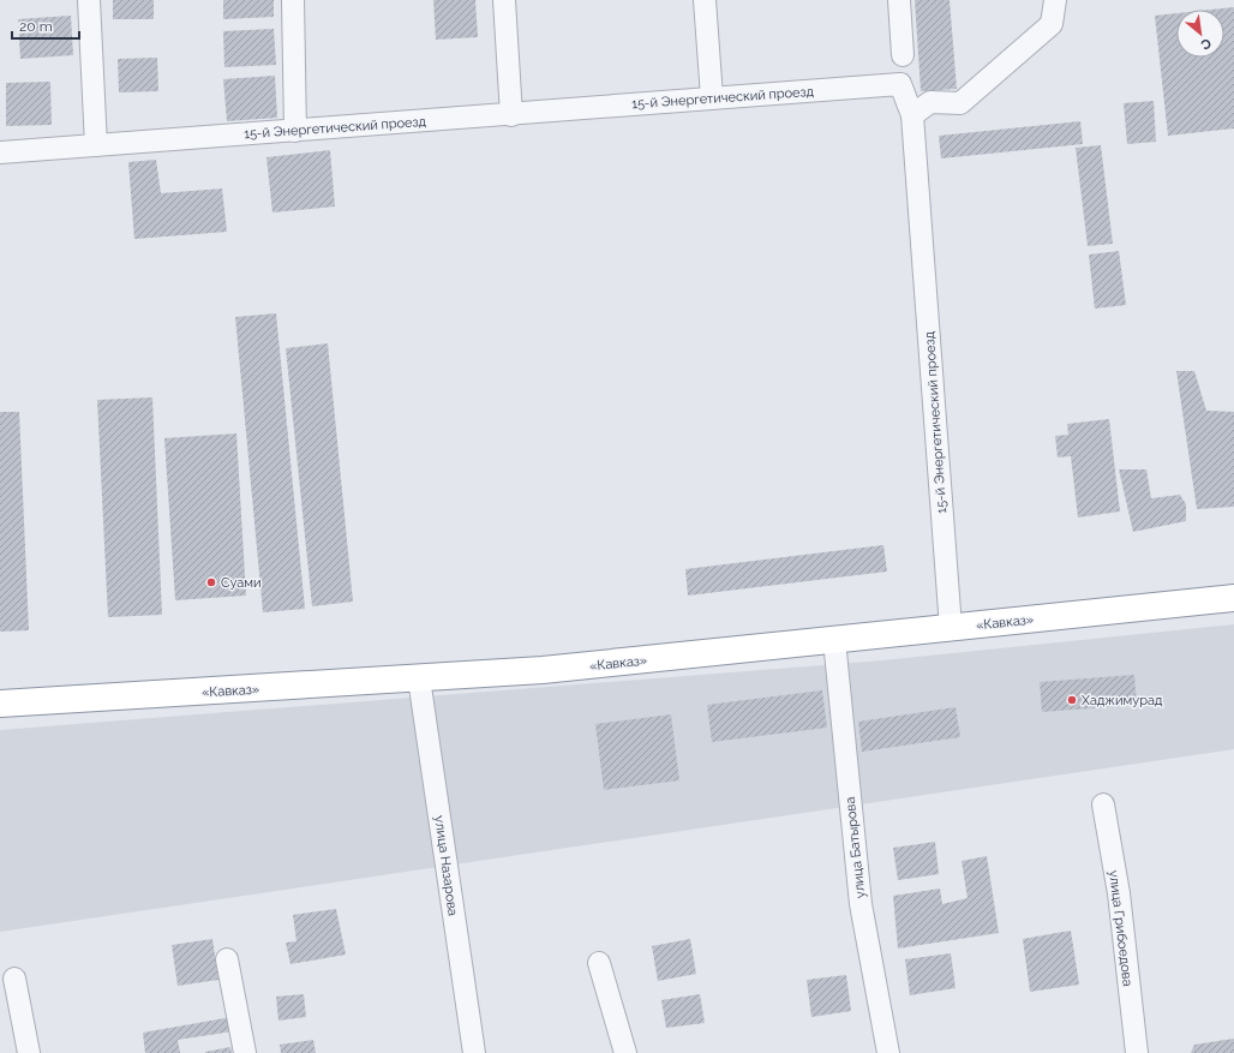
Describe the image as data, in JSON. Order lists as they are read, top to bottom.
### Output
{
  "streets": {
    "highway": ["«Кавказ»"],
    "street": [
      "15-й Энергетический проезд",
      "улица Батырова",
      "улица Назарова",
      "улица Грибоедова"
    ]
  },
  "crossings": [
    ["15-й Энергетический проезд", "«Кавказ»"],
    ["«Кавказ»", "улица Батырова"],
    ["«Кавказ»", "улица Назарова"]
  ],
  "places": ["Суами", "Хаджимурад"],
  "scale_bar": "20 m",
  "north": "bottom right"
}
